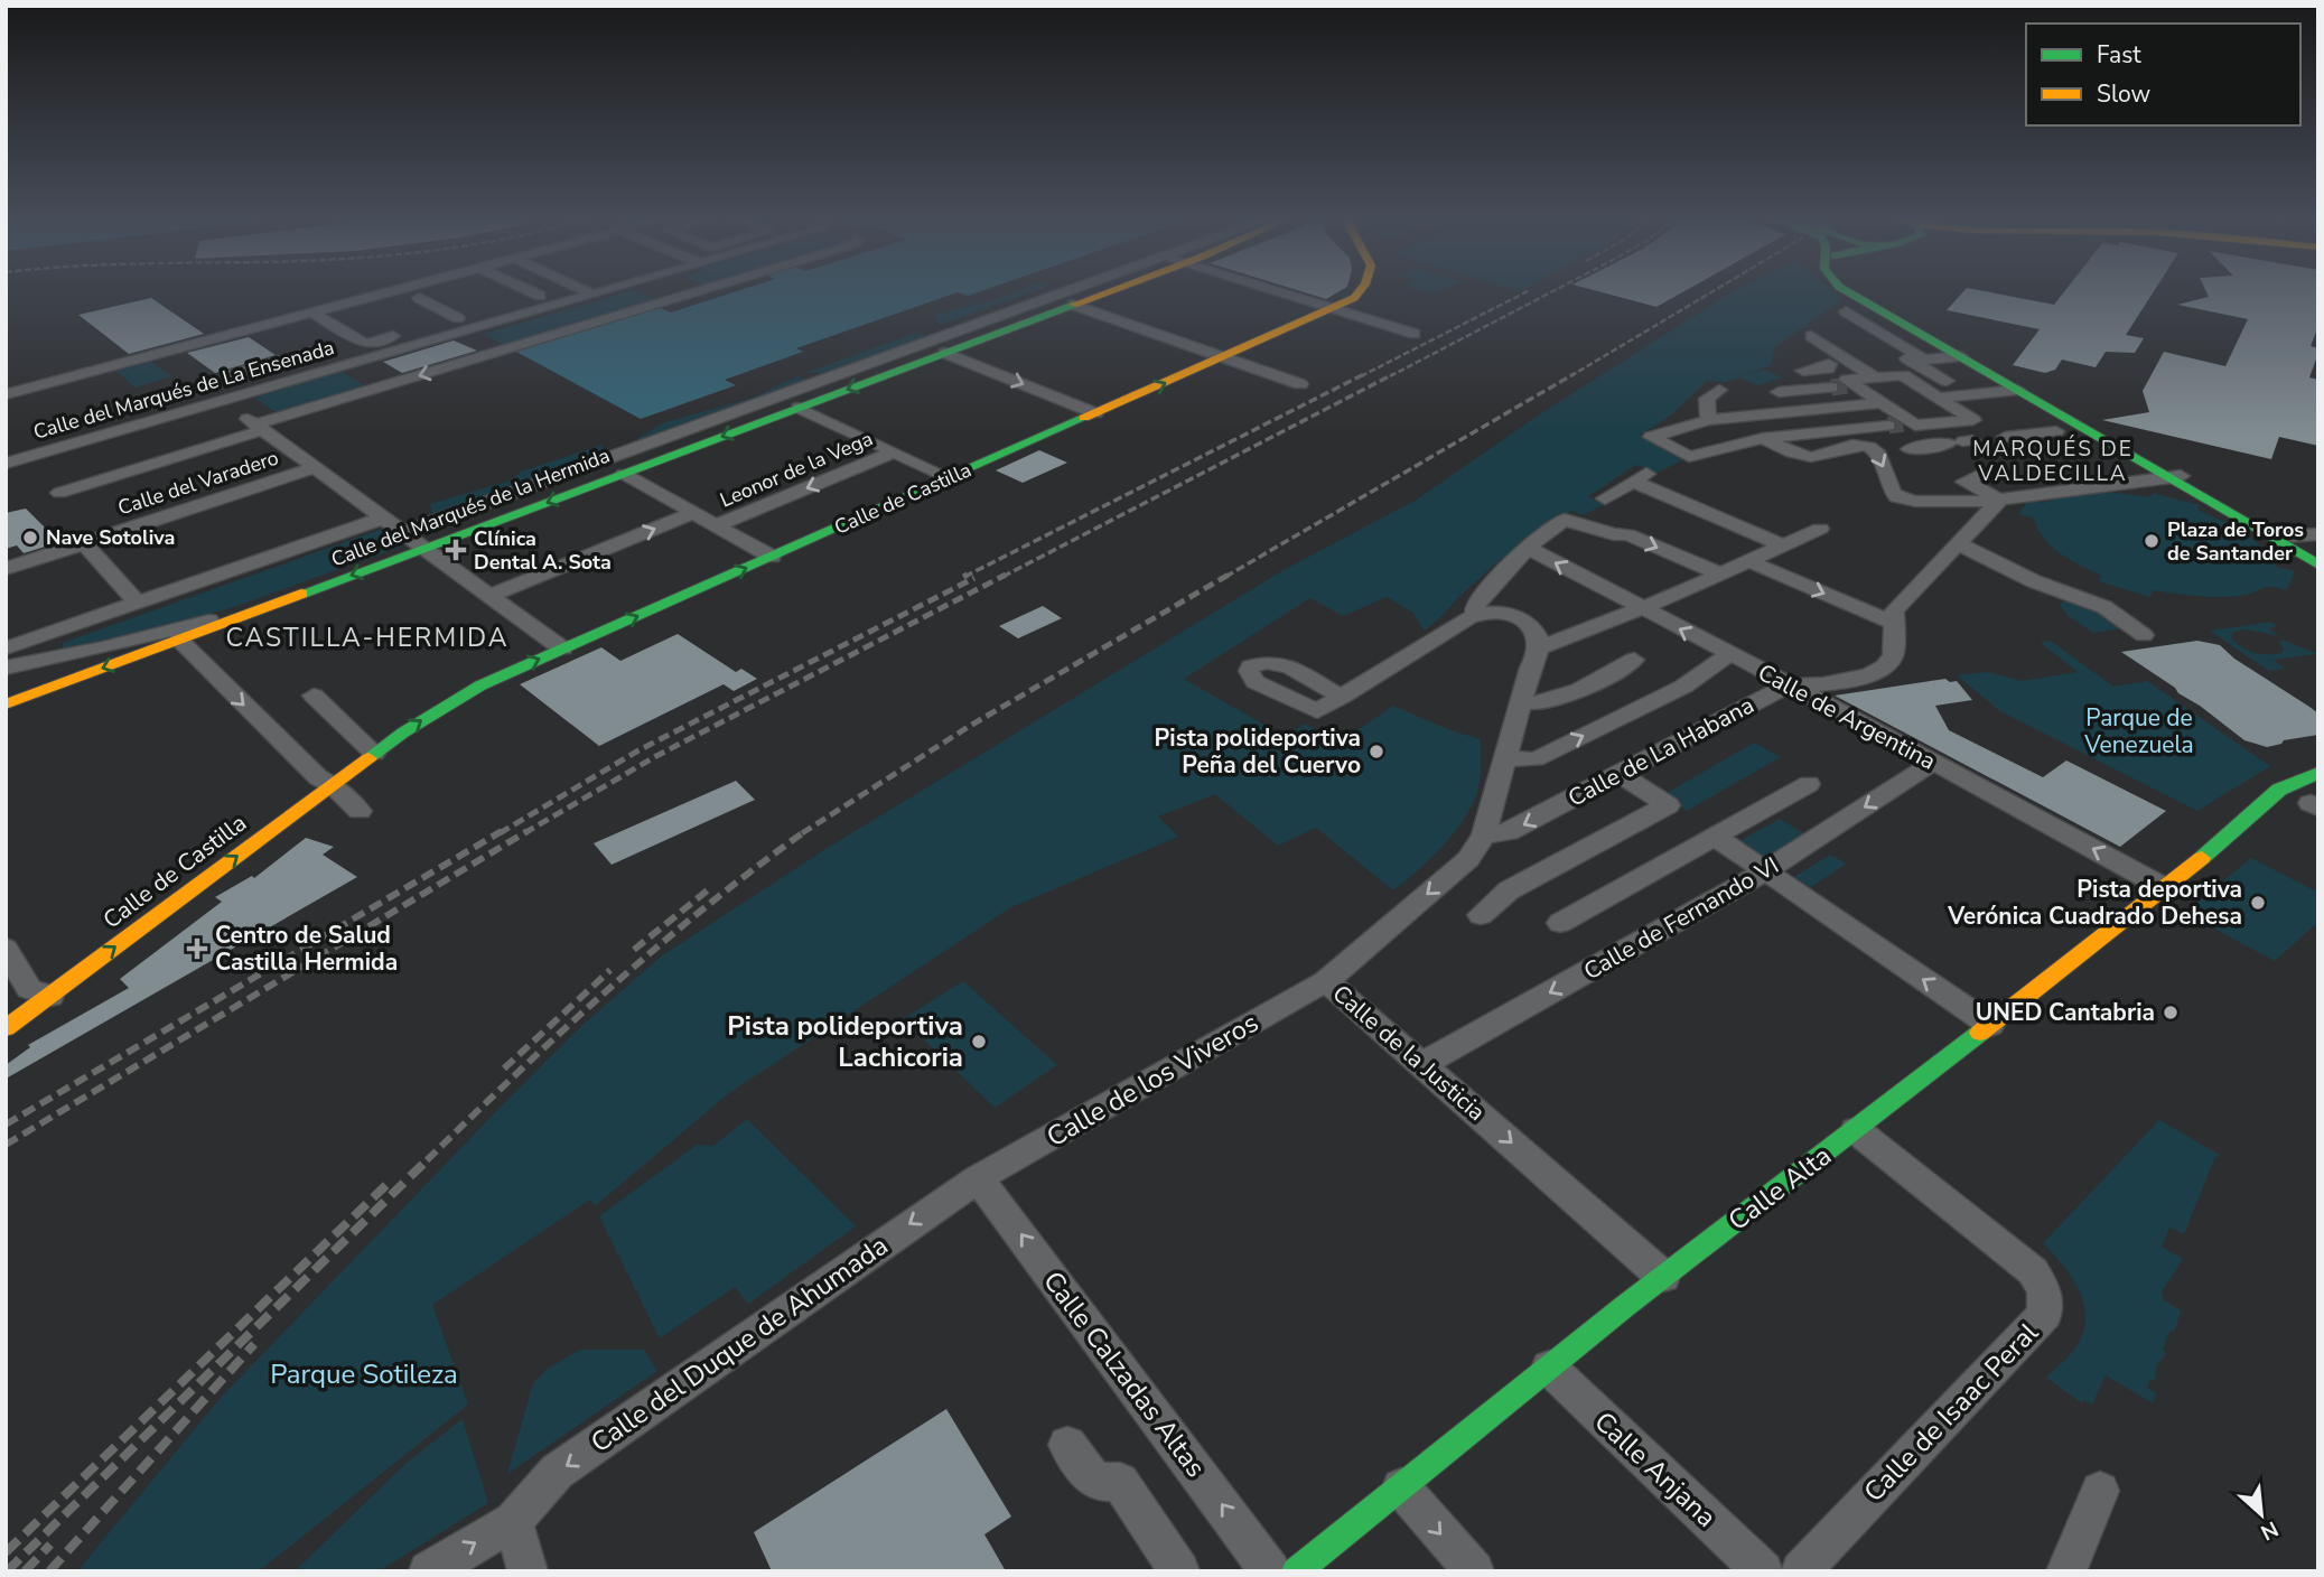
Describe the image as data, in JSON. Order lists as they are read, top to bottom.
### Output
{
  "streets": {
    "main road": ["Calle de Castilla", "Calle del Marqués de la Hermida", "Calle Alta"],
    "street": [
      "Calle del Marqués de La Ensenada",
      "Leonor de la Vega",
      "Calle del Varadero",
      "Calle de Argentina",
      "Calle de La Habana",
      "Calle de Fernando VI",
      "Calle de la Justicia",
      "Calle de los Viveros",
      "Calle del Duque de Ahumada",
      "Calle Calzadas Altas",
      "Calle de Isaac Peral",
      "Calle Anjana"
    ]
  },
  "crossings": [
    ["Calle de Argentina", "Calle de La Habana"],
    ["Calle de Argentina", "Calle de Fernando VI"],
    ["Calle de Argentina", "Calle Alta"],
    ["Calle de La Habana", "Calle de la Justicia"],
    ["Calle de Fernando VI", "Calle de la Justicia"],
    ["Calle de la Justicia", "Calle de los Viveros"],
    ["Calle de la Justicia", "Calle Alta"],
    ["Calle de los Viveros", "Calle del Duque de Ahumada"],
    ["Calle de los Viveros", "Calle Calzadas Altas"],
    ["Calle Alta", "Calle de Isaac Peral"],
    ["Calle Alta", "Calle Anjana"],
    ["Calle del Duque de Ahumada", "Calle Calzadas Altas"]
  ],
  "one_way": ["Calle de Castilla", "Calle del Marqués de la Hermida"],
  "districts": ["MARQUÉS DE VALDECILLA", "CASTILLA-HERMIDA"],
  "parks": ["Parque de Venezuela", "Parque Sotileza"],
  "places": {
    "other": [
      "Nave Sotoliva",
      "Plaza de Toros de Santander",
      "Pista polideportiva Peña del Cuervo",
      "Pista deportiva Verónica Cuadrado Dehesa",
      "UNED Cantabria",
      "Pista polideportiva Lachicoria"
    ],
    "health": ["Clínica Dental A. Sota", "Centro de Salud Castilla Hermida"]
  },
  "legend": ["Fast", "Slow"],
  "north": "bottom right"
}
